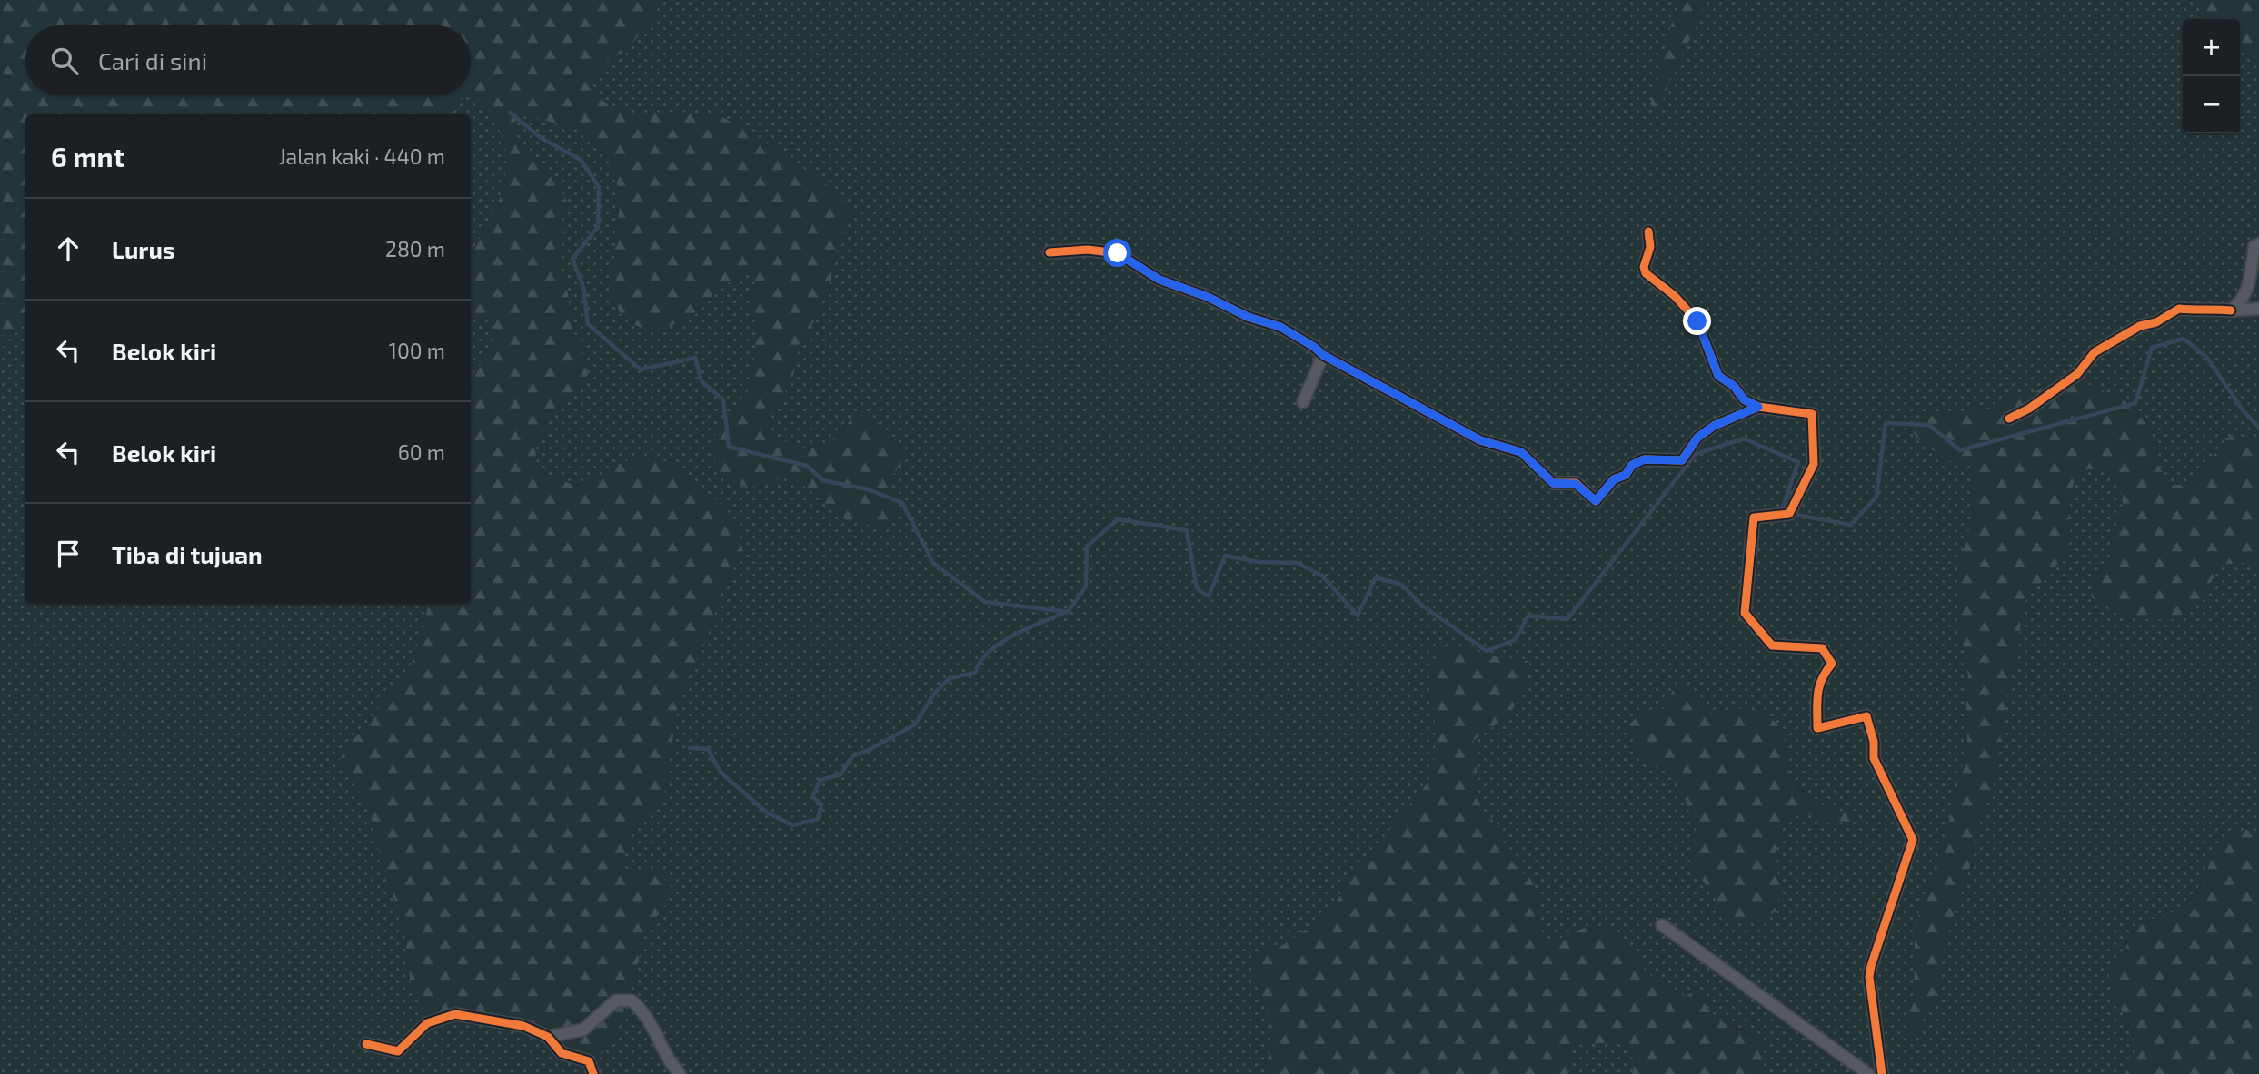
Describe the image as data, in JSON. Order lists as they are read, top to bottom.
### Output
{
  "page": {
    "map_buttons": ["+", "−"],
    "search": "Cari di sini",
    "heading": ["6 mnt", "Jalan kaki · 440 m"],
    "list": [
      ["Lurus", "280 m"],
      ["Belok kiri", "100 m"],
      ["Belok kiri", "60 m"],
      "Tiba di tujuan"
    ]
  }
}
